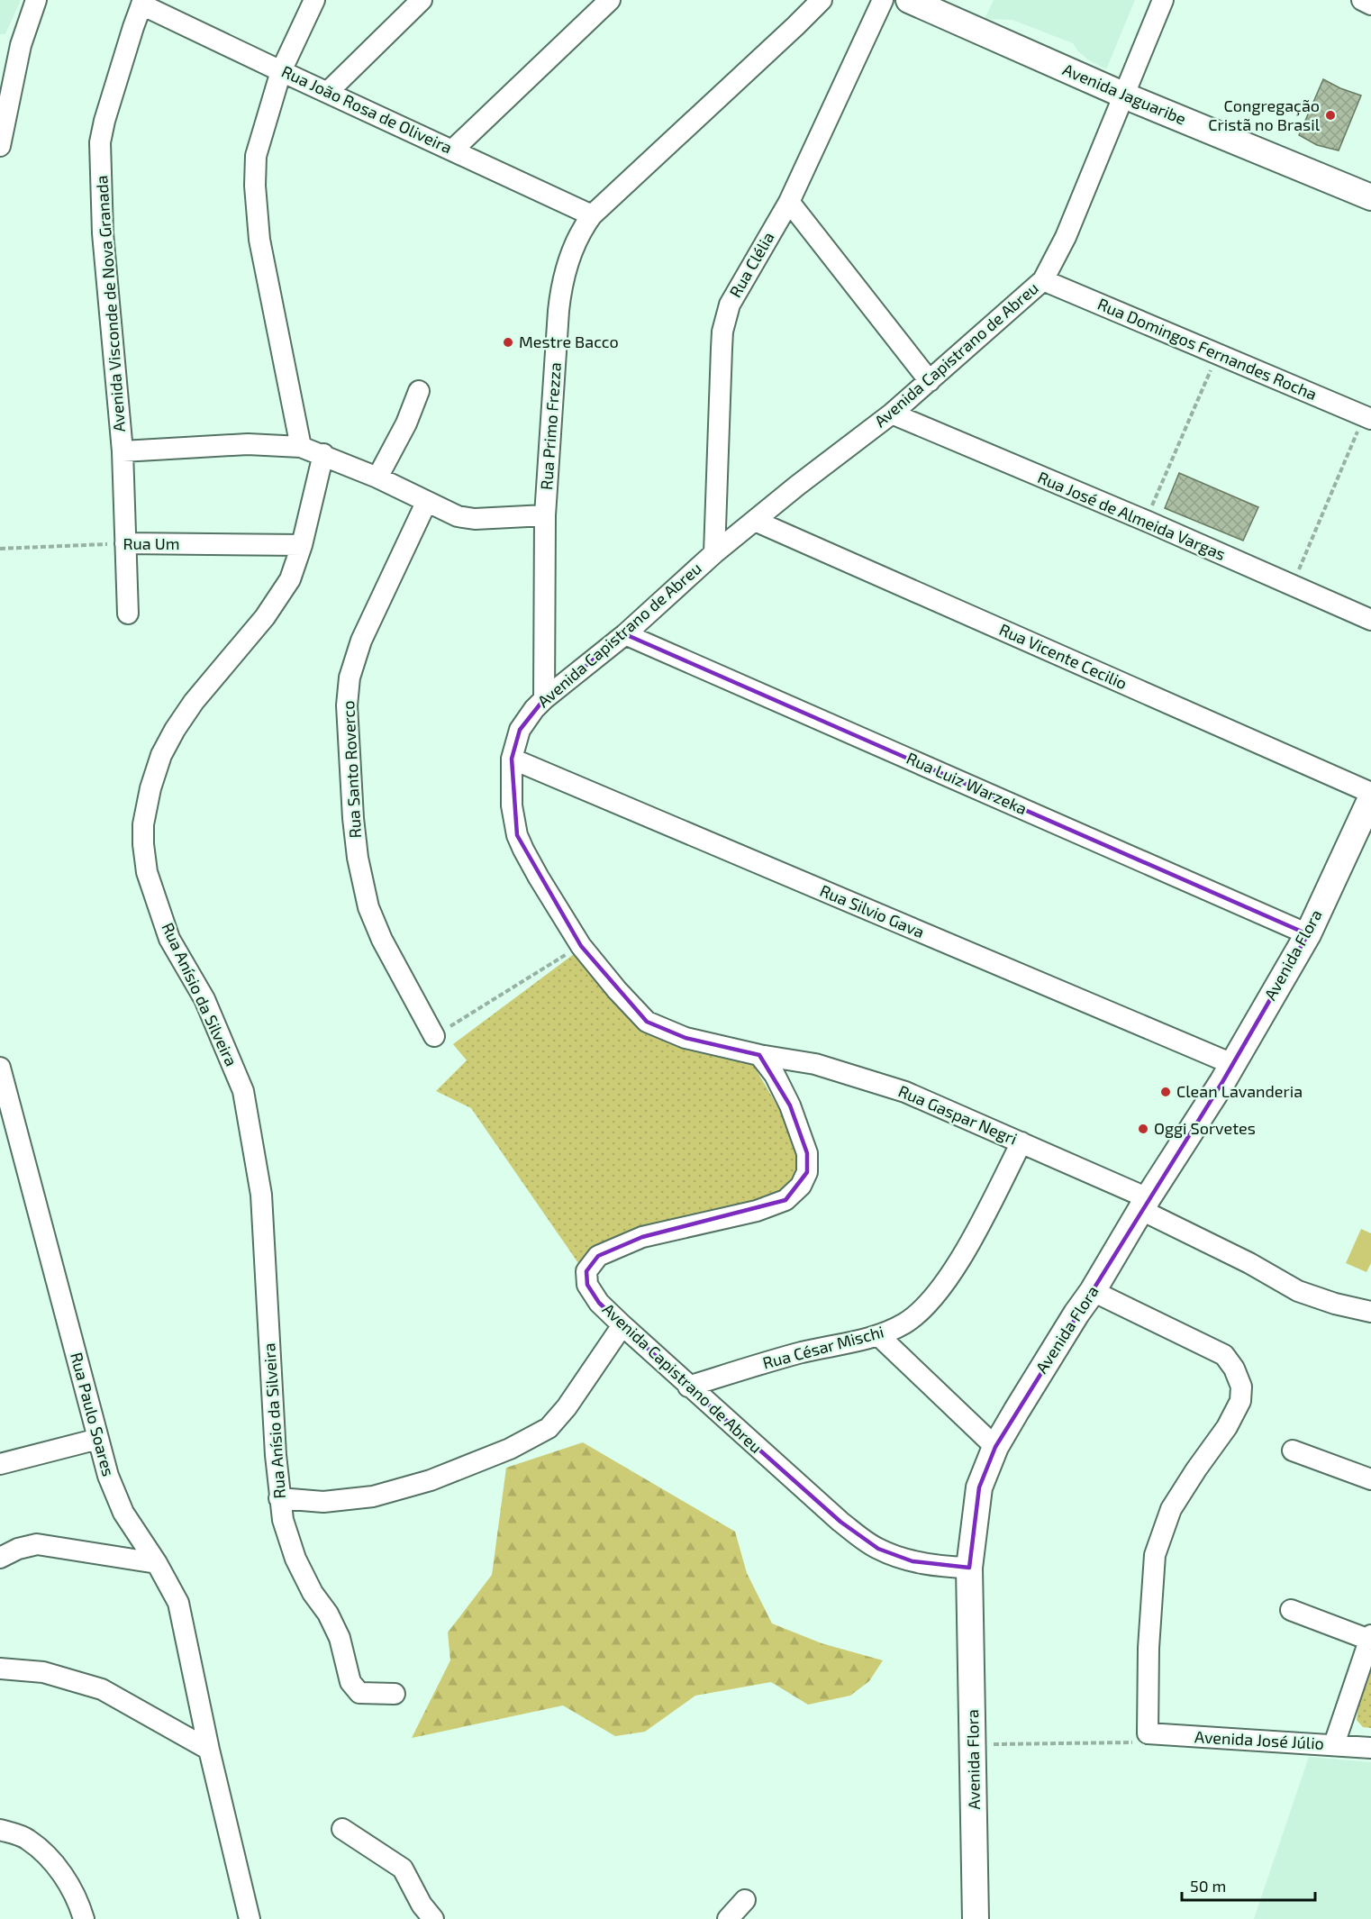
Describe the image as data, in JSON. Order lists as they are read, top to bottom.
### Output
{
  "streets": {
    "main road": ["Avenida Jaguaribe", "Avenida Flora"],
    "street": [
      "Rua João Rosa de Oliveira",
      "Rua Clélia",
      "Avenida Visconde de Nova Granada",
      "Rua Domingos Fernandes Rocha",
      "Avenida Capistrano de Abreu",
      "Rua Primo Frezza",
      "Rua José de Almeida Vargas",
      "Rua Um",
      "Rua Vicente Cecilio",
      "Rua Santo Roverco",
      "Rua Luiz Warzeka",
      "Rua Silvio Gava",
      "Rua Anísio da Silveira",
      "Rua Gaspar Negri",
      "Rua César Mischi",
      "Rua Paulo Soares",
      "Avenida José Júlio"
    ]
  },
  "crossings": [
    ["Avenida Jaguaribe", "Avenida Capistrano de Abreu"],
    ["Rua João Rosa de Oliveira", "Avenida Visconde de Nova Granada"],
    ["Rua João Rosa de Oliveira", "Rua Primo Frezza"],
    ["Rua Clélia", "Avenida Capistrano de Abreu"],
    ["Avenida Visconde de Nova Granada", "Rua Um"],
    ["Rua Domingos Fernandes Rocha", "Avenida Capistrano de Abreu"],
    ["Avenida Capistrano de Abreu", "Rua Primo Frezza"],
    ["Avenida Capistrano de Abreu", "Rua José de Almeida Vargas"],
    ["Avenida Capistrano de Abreu", "Rua Vicente Cecilio"],
    ["Avenida Capistrano de Abreu", "Rua Luiz Warzeka"],
    ["Avenida Capistrano de Abreu", "Rua Silvio Gava"],
    ["Avenida Capistrano de Abreu", "Avenida Flora"],
    ["Avenida Capistrano de Abreu", "Rua Gaspar Negri"],
    ["Avenida Capistrano de Abreu", "Rua César Mischi"],
    ["Rua Um", "Rua Anísio da Silveira"],
    ["Rua Luiz Warzeka", "Avenida Flora"],
    ["Rua Silvio Gava", "Avenida Flora"],
    ["Avenida Flora", "Rua Gaspar Negri"],
    ["Rua Gaspar Negri", "Rua César Mischi"]
  ],
  "places": [
    "Congregação Cristã no Brasil",
    "Mestre Bacco",
    "Clean Lavanderia",
    "Oggi Sorvetes"
  ],
  "scale_bar": "50 m"
}
